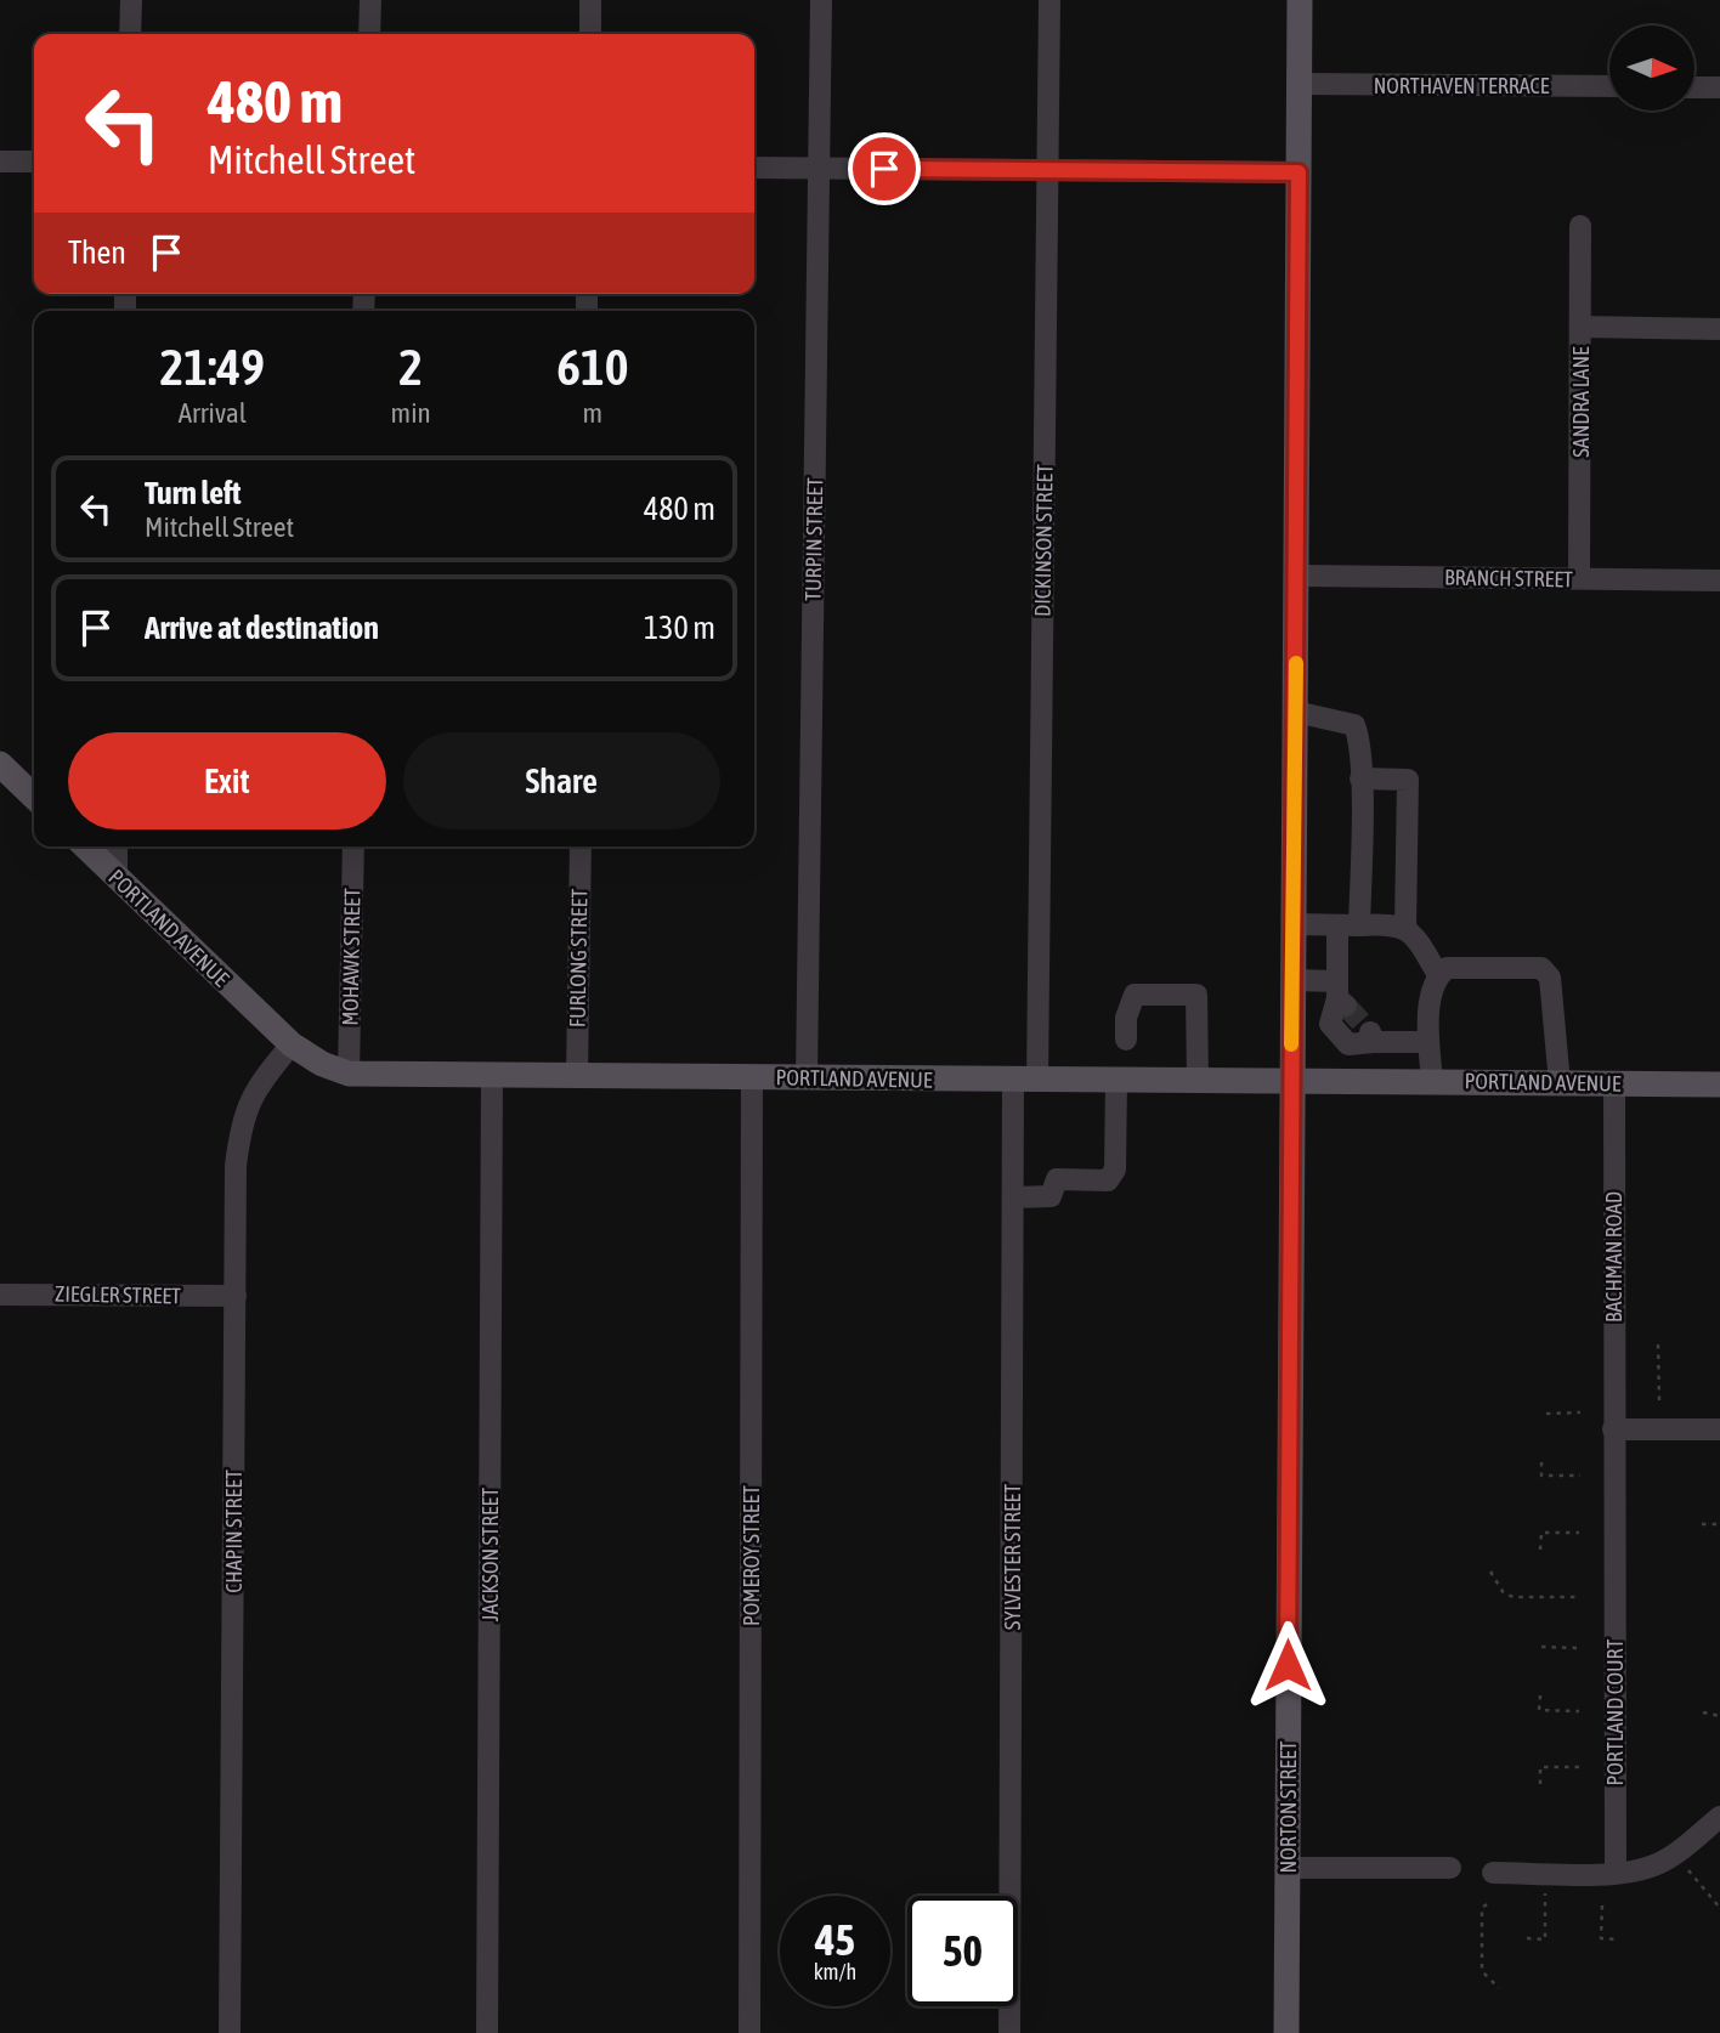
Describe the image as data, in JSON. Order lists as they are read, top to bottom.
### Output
{
  "streets": {
    "main road": ["PORTLAND AVENUE", "NORTON STREET"],
    "street": [
      "NORTHAVEN TERRACE",
      "SANDRA LANE",
      "TURPIN STREET",
      "DICKINSON STREET",
      "BRANCH STREET",
      "MOHAWK STREET",
      "FURLONG STREET",
      "BACHMAN ROAD",
      "ZIEGLER STREET",
      "CHAPIN STREET",
      "JACKSON STREET",
      "POMEROY STREET",
      "SYLVESTER STREET",
      "PORTLAND COURT"
    ]
  },
  "crossings": [
    ["NORTHAVEN TERRACE", "NORTON STREET"],
    ["SANDRA LANE", "BRANCH STREET"],
    ["TURPIN STREET", "PORTLAND AVENUE"],
    ["DICKINSON STREET", "PORTLAND AVENUE"],
    ["DICKINSON STREET", "SYLVESTER STREET"],
    ["BRANCH STREET", "NORTON STREET"],
    ["PORTLAND AVENUE", "MOHAWK STREET"],
    ["PORTLAND AVENUE", "FURLONG STREET"],
    ["PORTLAND AVENUE", "BACHMAN ROAD"],
    ["PORTLAND AVENUE", "CHAPIN STREET"],
    ["PORTLAND AVENUE", "JACKSON STREET"],
    ["PORTLAND AVENUE", "POMEROY STREET"],
    ["PORTLAND AVENUE", "SYLVESTER STREET"],
    ["PORTLAND AVENUE", "NORTON STREET"],
    ["BACHMAN ROAD", "PORTLAND COURT"],
    ["ZIEGLER STREET", "CHAPIN STREET"]
  ],
  "north": "right",
  "page": {
    "turn": ["480 m", "Mitchell Street"],
    "then": "Then",
    "eta": [
      "21:49",
      "Arrival",
      "2",
      "min",
      "610",
      "m"
    ],
    "list": [
      {
        "name": "Turn left",
        "note": "Mitchell Street",
        "value": "480 m"
      },
      {
        "name": "Arrive at destination",
        "value": "130 m"
      }
    ],
    "buttons": ["Exit", "Share"],
    "speed": "45 km/h",
    "limit": "50"
  }
}
